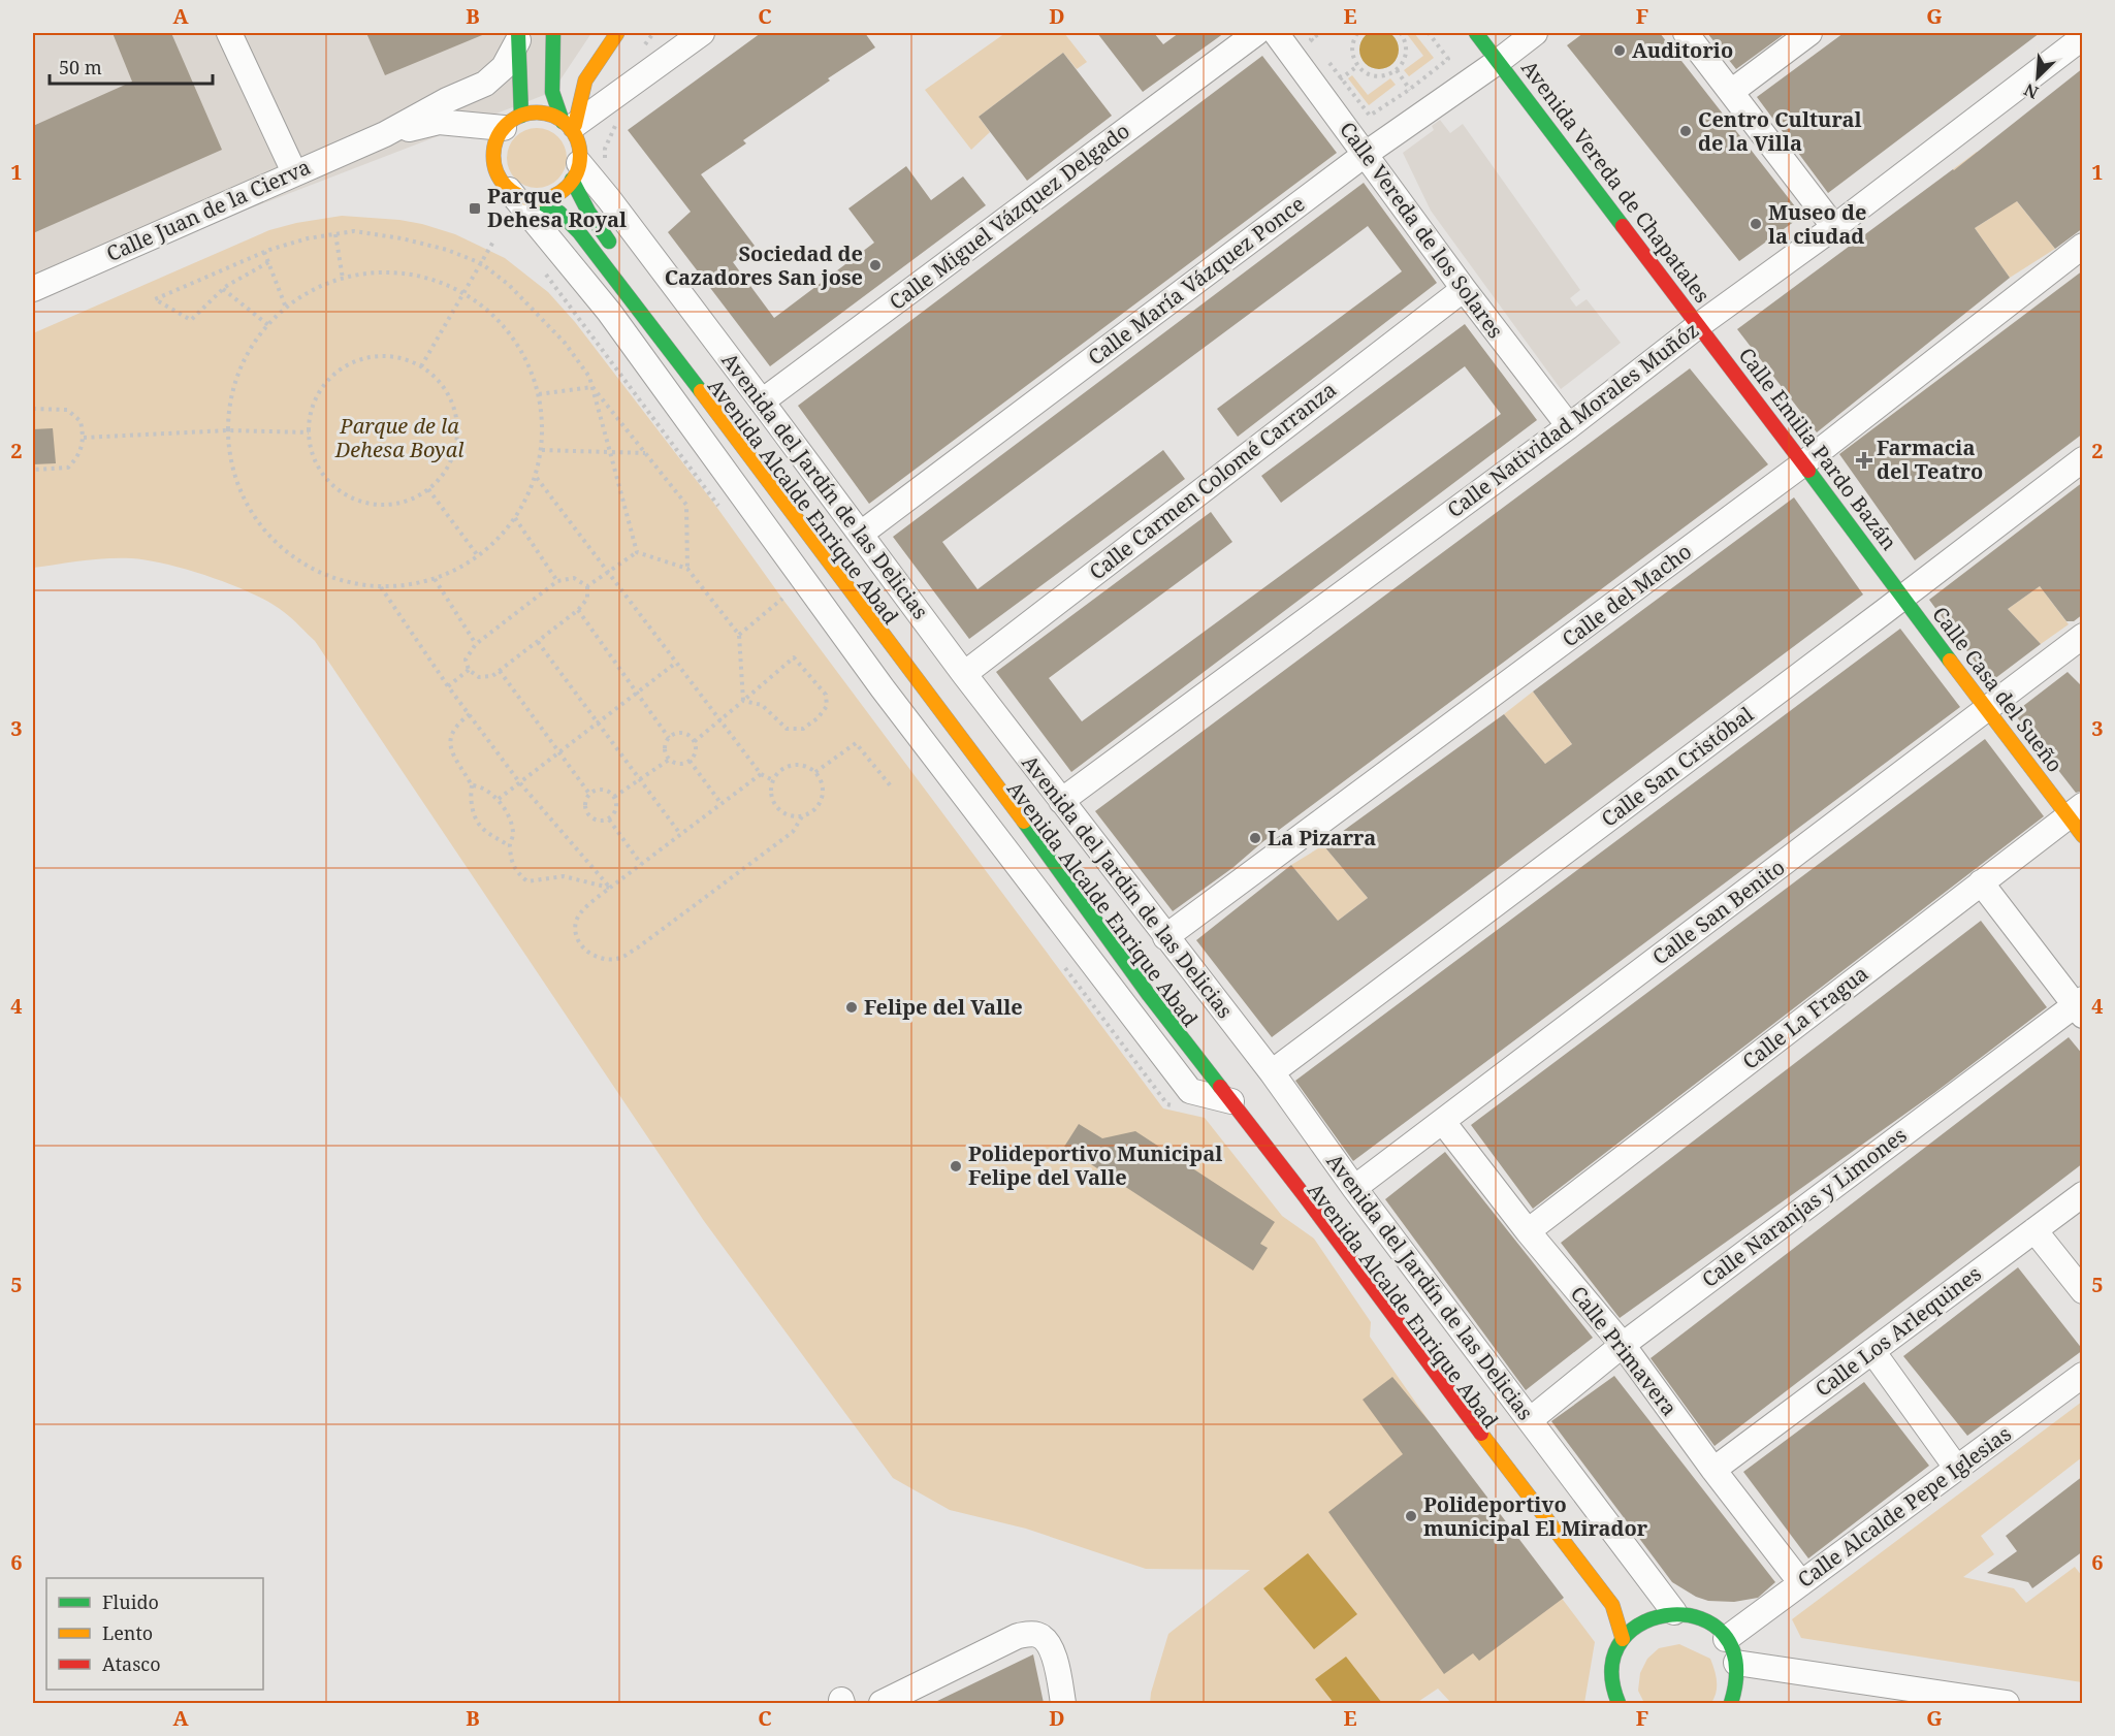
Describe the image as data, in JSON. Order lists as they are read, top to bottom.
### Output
{
  "streets": {
    "main road": [
      "Avenida Vereda de Chapatales",
      "Calle Emilia Pardo Bazán",
      "Avenida Alcalde Enrique Abad",
      "Calle Casa del Sueño"
    ],
    "street": [
      "Calle Juan de la Cierva",
      "Calle Miguel Vázquez Delgado",
      "Calle Vereda de los Solares",
      "Calle María Vázquez Ponce",
      "Calle Natividad Morales Muñóz",
      "Calle Carmen Colomé Carranza",
      "Avenida del Jardín de las Delicias",
      "Calle del Macho",
      "Calle San Cristóbal",
      "Calle San Benito",
      "Calle La Fragua",
      "Calle Naranjas y Limones",
      "Calle Los Arlequines",
      "Calle Primavera",
      "Calle Alcalde Pepe Iglesias"
    ]
  },
  "crossings": [
    ["Avenida Vereda de Chapatales", "Calle María Vázquez Ponce"],
    ["Avenida Vereda de Chapatales", "Calle Natividad Morales Muñóz"],
    ["Avenida Vereda de Chapatales", "Calle Emilia Pardo Bazán"],
    ["Calle Miguel Vázquez Delgado", "Avenida del Jardín de las Delicias"],
    ["Calle Vereda de los Solares", "Calle María Vázquez Ponce"],
    ["Calle Vereda de los Solares", "Calle Natividad Morales Muñóz"],
    ["Calle Vereda de los Solares", "Calle Carmen Colomé Carranza"],
    ["Calle María Vázquez Ponce", "Avenida del Jardín de las Delicias"],
    ["Calle Natividad Morales Muñóz", "Calle Emilia Pardo Bazán"],
    ["Calle Natividad Morales Muñóz", "Avenida del Jardín de las Delicias"],
    ["Calle Emilia Pardo Bazán", "Calle del Macho"],
    ["Calle Emilia Pardo Bazán", "Calle Casa del Sueño"],
    ["Calle Emilia Pardo Bazán", "Calle San Cristóbal"],
    ["Calle Carmen Colomé Carranza", "Avenida del Jardín de las Delicias"],
    ["Avenida del Jardín de las Delicias", "Avenida Alcalde Enrique Abad"],
    ["Avenida del Jardín de las Delicias", "Calle del Macho"],
    ["Avenida del Jardín de las Delicias", "Calle San Cristóbal"],
    ["Avenida del Jardín de las Delicias", "Calle San Benito"],
    ["Avenida del Jardín de las Delicias", "Calle Naranjas y Limones"],
    ["Calle Casa del Sueño", "Calle San Cristóbal"],
    ["Calle Casa del Sueño", "Calle San Benito"],
    ["Calle Casa del Sueño", "Calle La Fragua"],
    ["Calle San Benito", "Calle Primavera"],
    ["Calle La Fragua", "Calle Primavera"],
    ["Calle Naranjas y Limones", "Calle Primavera"],
    ["Calle Los Arlequines", "Calle Primavera"],
    ["Calle Primavera", "Calle Alcalde Pepe Iglesias"]
  ],
  "parks": ["Parque de la Dehesa Boyal"],
  "places": {
    "other": [
      "Auditorio",
      "Centro Cultural de la Villa",
      "Museo de la ciudad",
      "Sociedad de Cazadores San jose",
      "La Pizarra",
      "Felipe del Valle",
      "Polideportivo Municipal Felipe del Valle",
      "Polideportivo municipal El Mirador"
    ],
    "transit": ["Parque Dehesa Royal"],
    "health": ["Farmacia del Teatro"]
  },
  "legend": ["Fluido", "Lento", "Atasco"],
  "scale_bar": "50 m",
  "north": "bottom left",
  "grid": {
    "columns": [
      "A",
      "B",
      "C",
      "D",
      "E",
      "F",
      "G"
    ],
    "rows": [
      "1",
      "2",
      "3",
      "4",
      "5",
      "6"
    ]
  }
}
